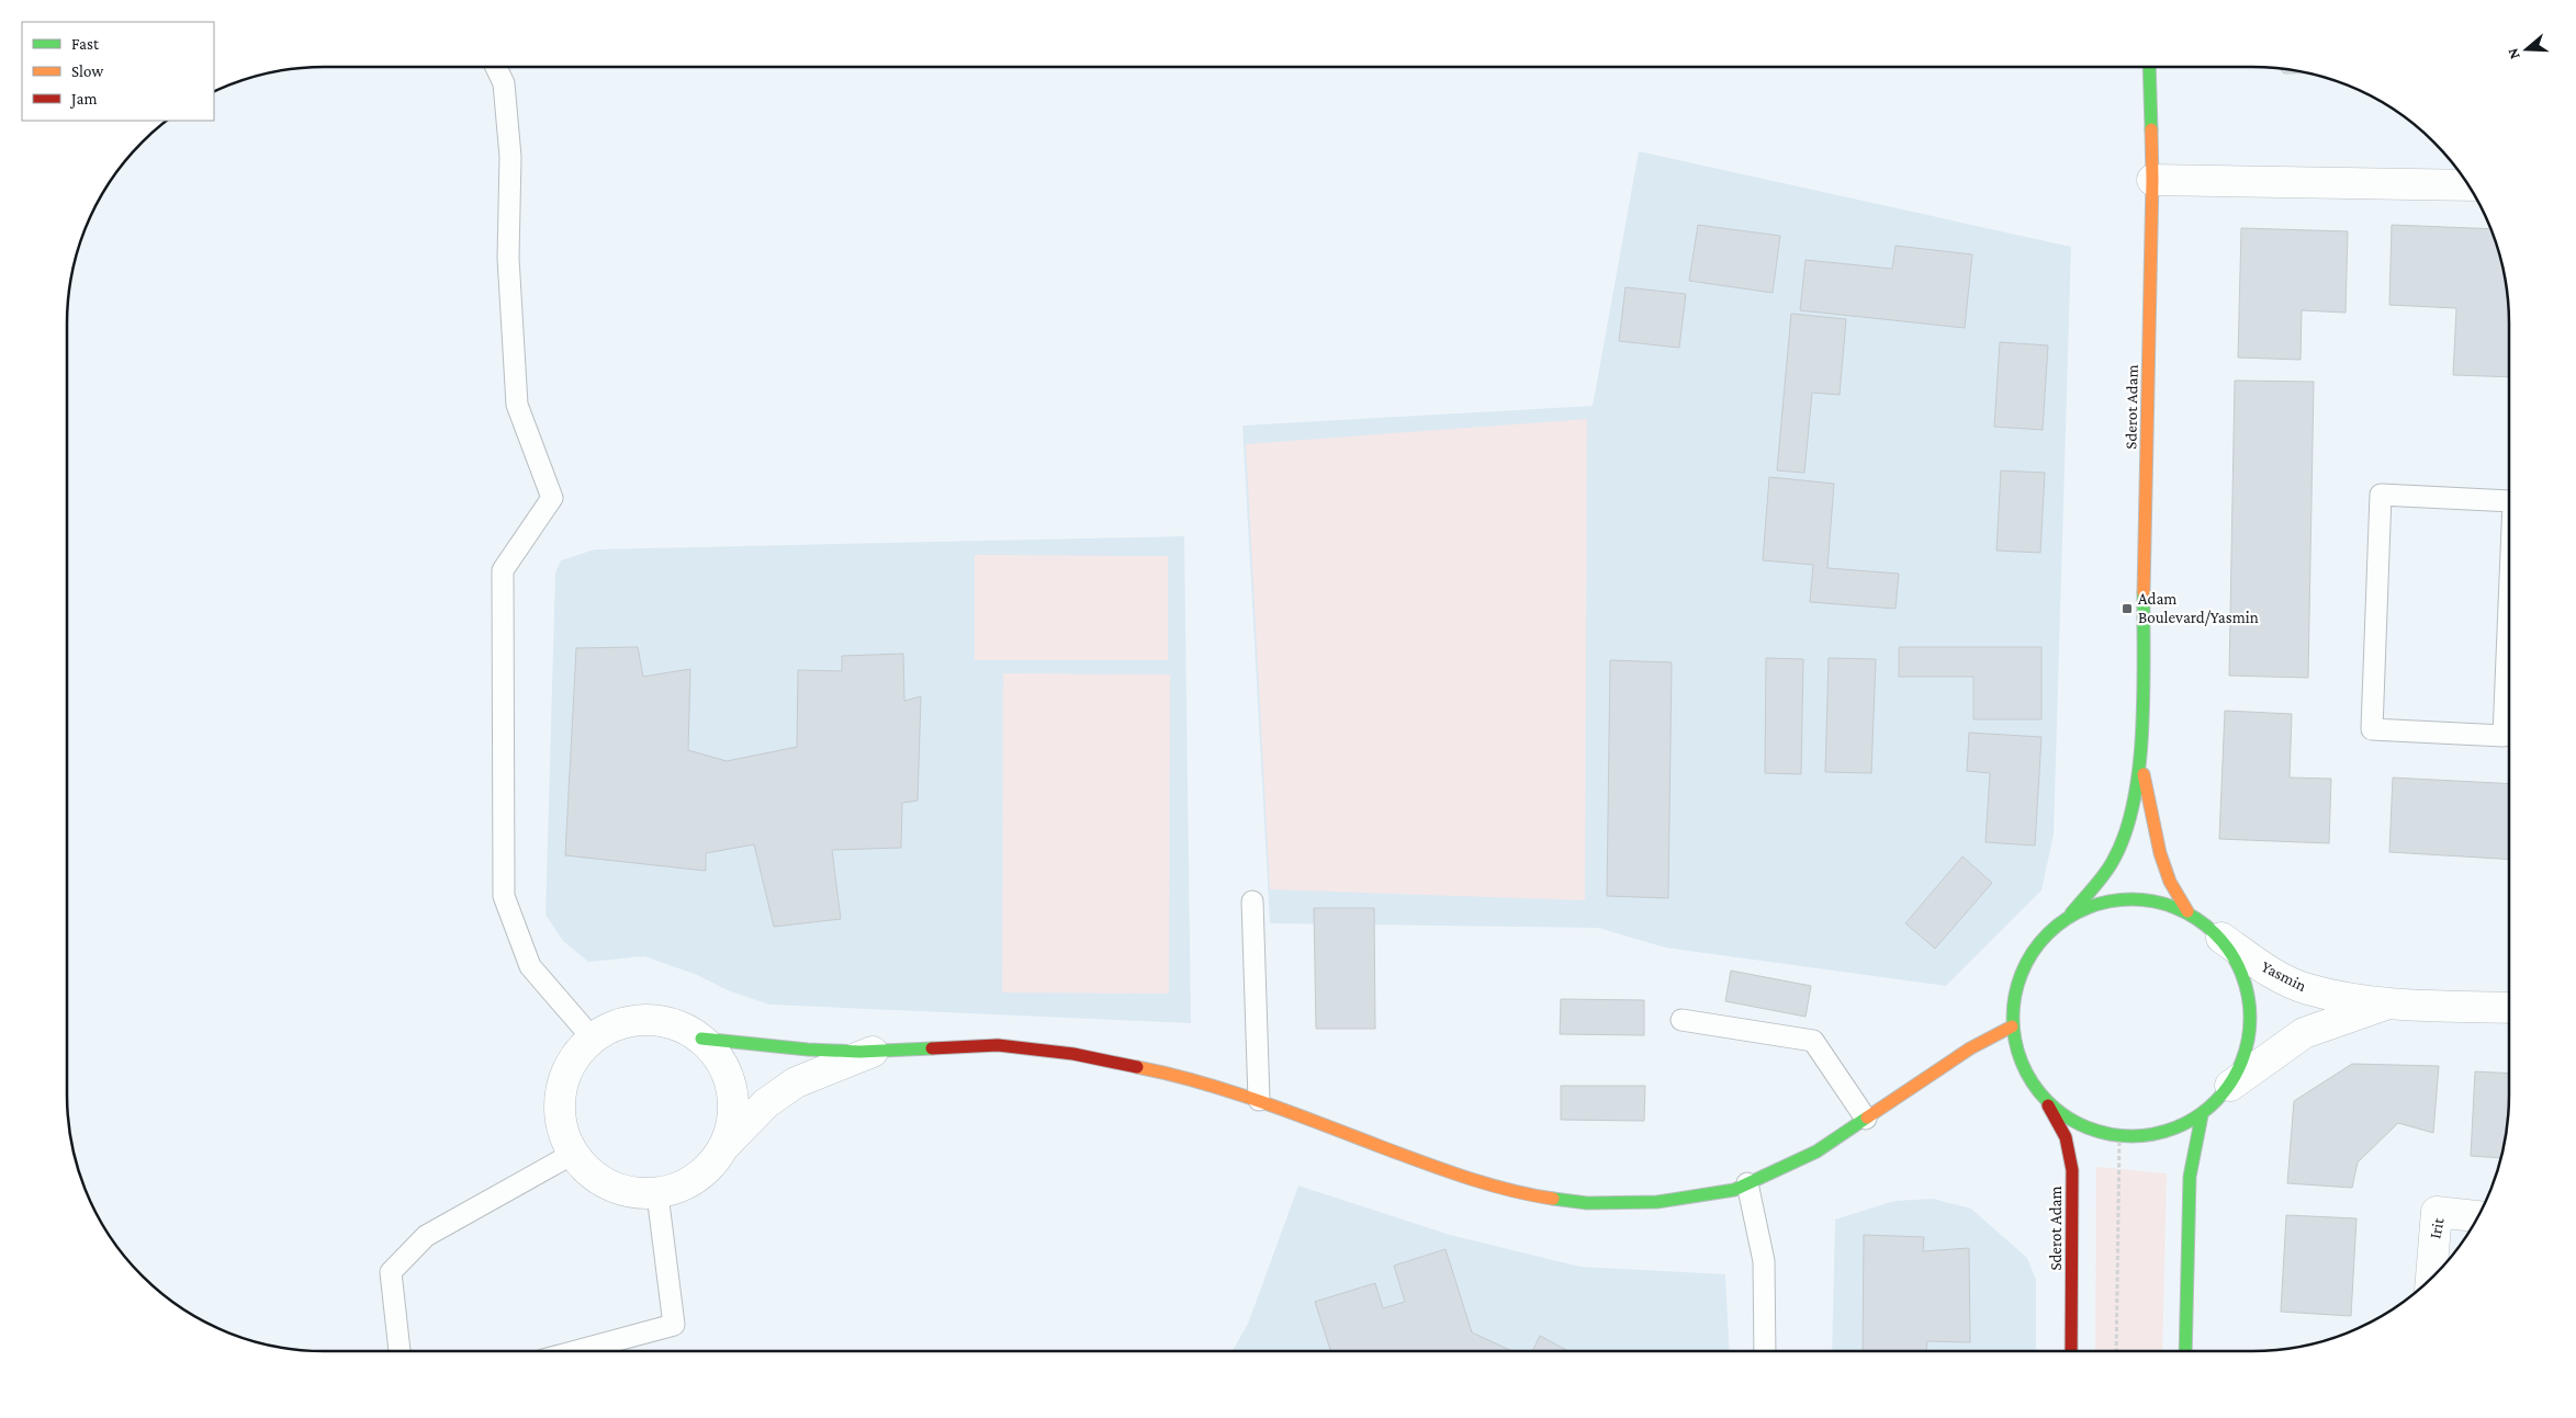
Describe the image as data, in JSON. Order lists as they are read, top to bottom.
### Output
{
  "streets": {
    "street": ["Sderot Adam", "Yasmin", "Irit"]
  },
  "crossings": [
    ["Sderot Adam", "Yasmin"]
  ],
  "places": {
    "transit": ["Adam Boulevard/Yasmin"]
  },
  "legend": ["Fast", "Slow", "Jam"],
  "north": "left"
}
